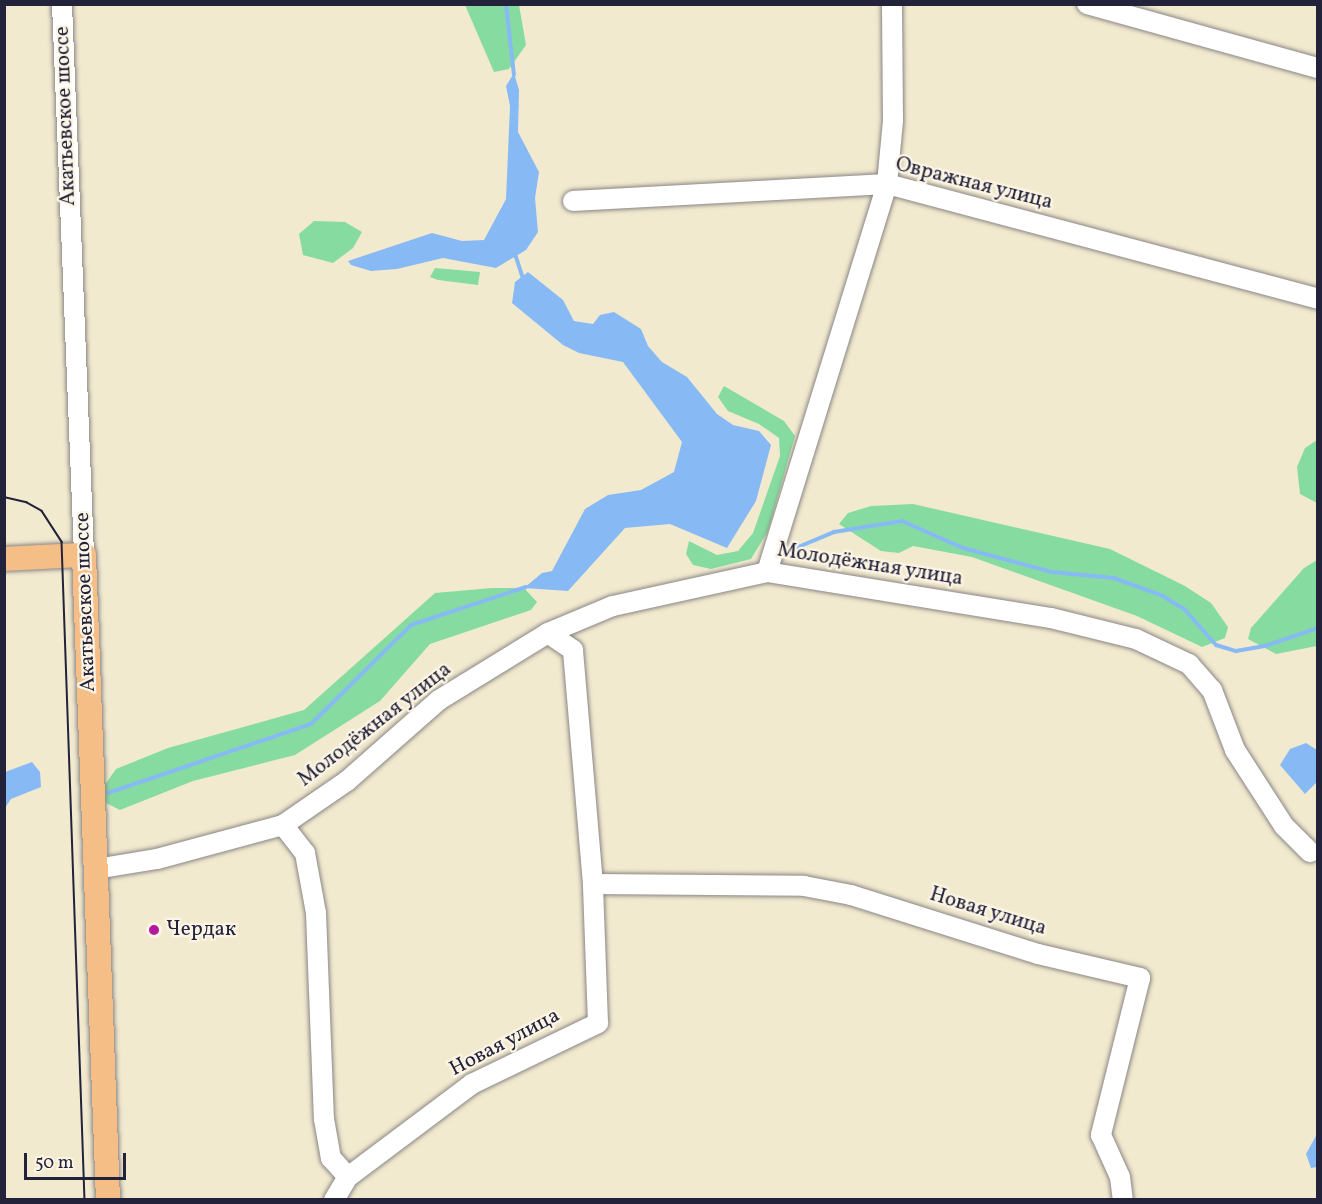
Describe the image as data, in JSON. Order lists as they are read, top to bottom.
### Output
{
  "streets": {
    "main road": ["Акатьевское шоссе"],
    "street": ["Овражная улица", "Молодёжная улица", "Новая улица"]
  },
  "crossings": [
    ["Акатьевское шоссе", "Молодёжная улица"],
    ["Молодёжная улица", "Новая улица"]
  ],
  "places": ["Чердак"],
  "scale_bar": "50 m"
}
